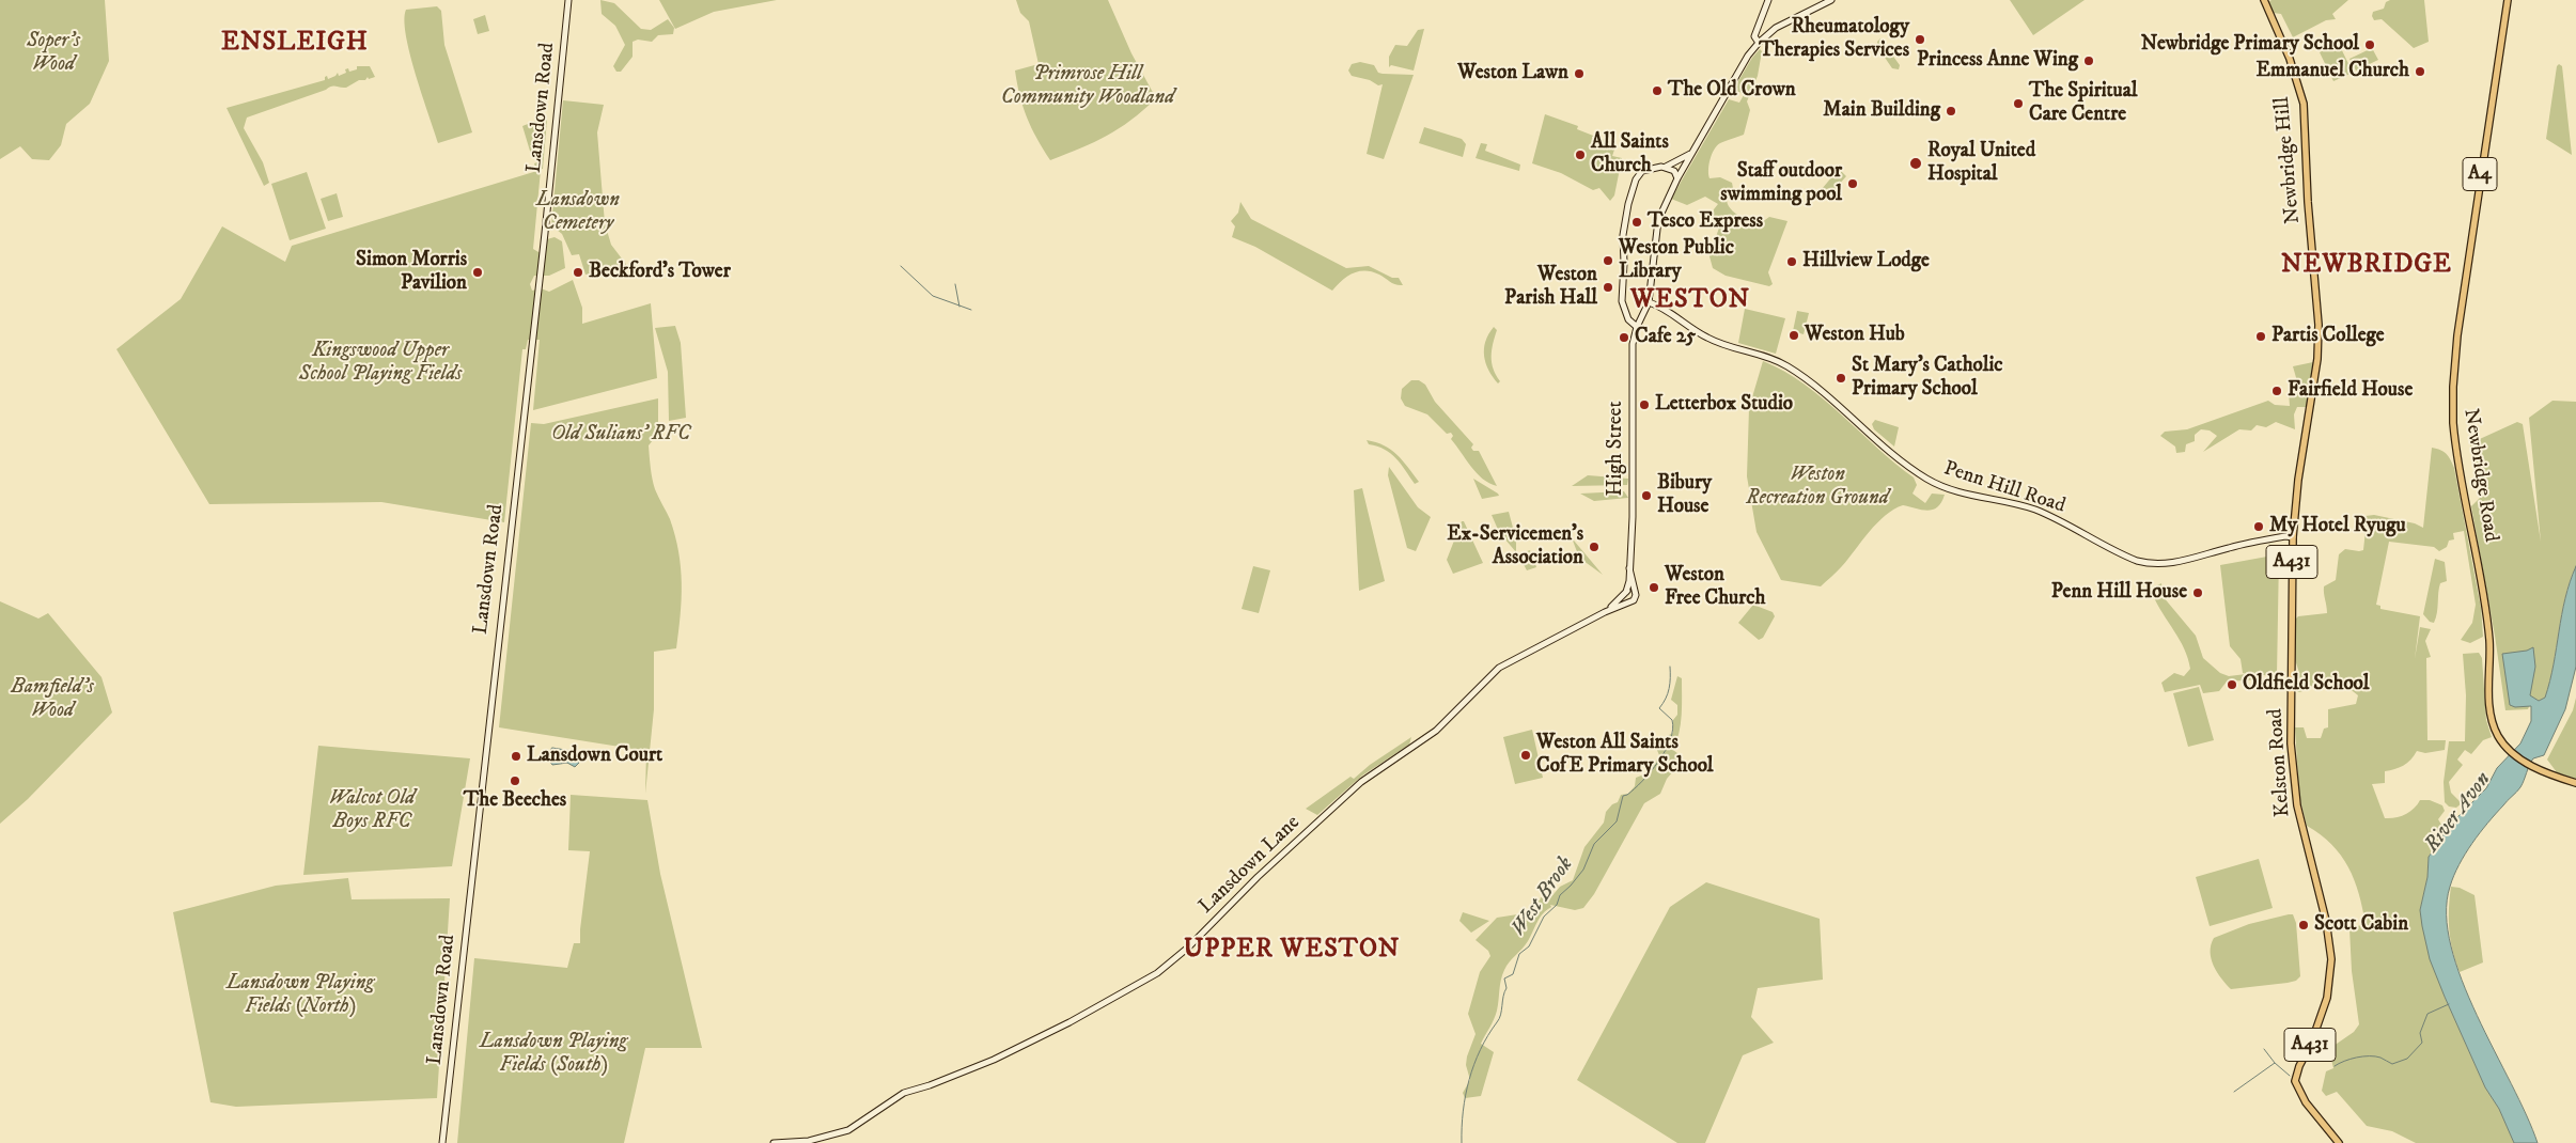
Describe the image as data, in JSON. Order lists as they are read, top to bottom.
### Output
{
  "streets": {
    "main road": [
      "Newbridge Hill",
      "A4",
      "Newbridge Road",
      "A431",
      "Kelston Road"
    ],
    "street": [
      "Lansdown Road",
      "High Street",
      "Penn Hill Road",
      "Lansdown Lane"
    ]
  },
  "crossings": [
    ["Newbridge Hill", "Kelston Road"],
    ["High Street", "Penn Hill Road"],
    ["High Street", "Lansdown Lane"],
    ["Penn Hill Road", "Kelston Road"]
  ],
  "districts": [
    "ENSLEIGH",
    "NEWBRIDGE",
    "WESTON",
    "UPPER WESTON"
  ],
  "water": ["River Avon", "West Brook"],
  "parks": [
    "Soper's Wood",
    "Primrose Hill Community Woodland",
    "Lansdown Cemetery",
    "Kingswood Upper School Playing Fields",
    "Old Sulians' RFC",
    "Weston Recreation Ground",
    "Bamfield's Wood",
    "Walcot Old Boys RFC",
    "Lansdown Playing Fields (North)",
    "Lansdown Playing Fields (South)"
  ],
  "places": [
    "Rheumatology Therapies Services",
    "Newbridge Primary School",
    "Princess Anne Wing",
    "Emmanuel Church",
    "Weston Lawn",
    "The Old Crown",
    "The Spiritual Care Centre",
    "Main Building",
    "All Saints Church",
    "Royal United Hospital",
    "Staff outdoor swimming pool",
    "Tesco Express",
    "Weston Public Library",
    "Hillview Lodge",
    "Simon Morris Pavilion",
    "Beckford's Tower",
    "Weston Parish Hall",
    "Weston Hub",
    "Partis College",
    "Cafe 25",
    "St Mary's Catholic Primary School",
    "Fairfield House",
    "Letterbox Studio",
    "Bibury House",
    "My Hotel Ryugu",
    "Ex-Servicemen's Association",
    "Weston Free Church",
    "Penn Hill House",
    "Oldfield School",
    "Weston All Saints CofE Primary School",
    "Lansdown Court",
    "The Beeches",
    "Scott Cabin"
  ]
}
